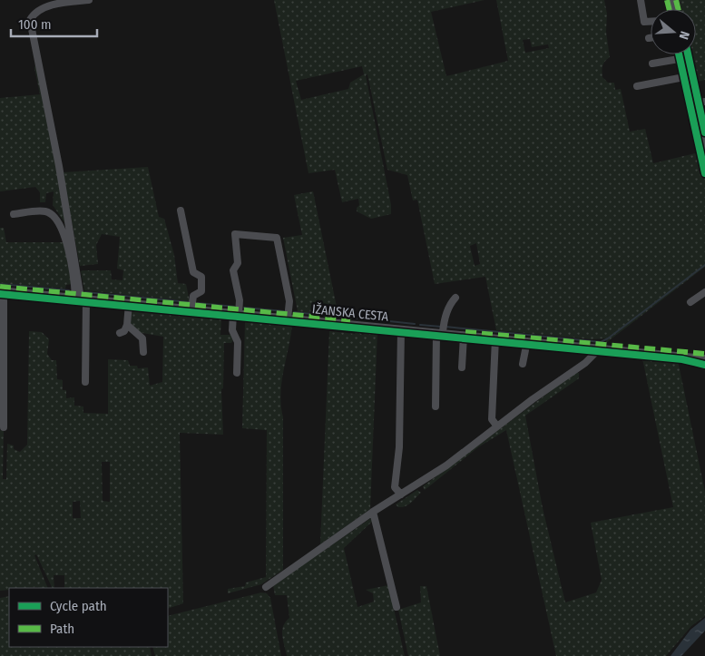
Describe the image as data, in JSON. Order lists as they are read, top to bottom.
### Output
{
  "streets": {
    "street": ["IŽANSKA CESTA"]
  },
  "legend": ["Cycle path", "Path"],
  "scale_bar": "100 m",
  "north": "right"
}
